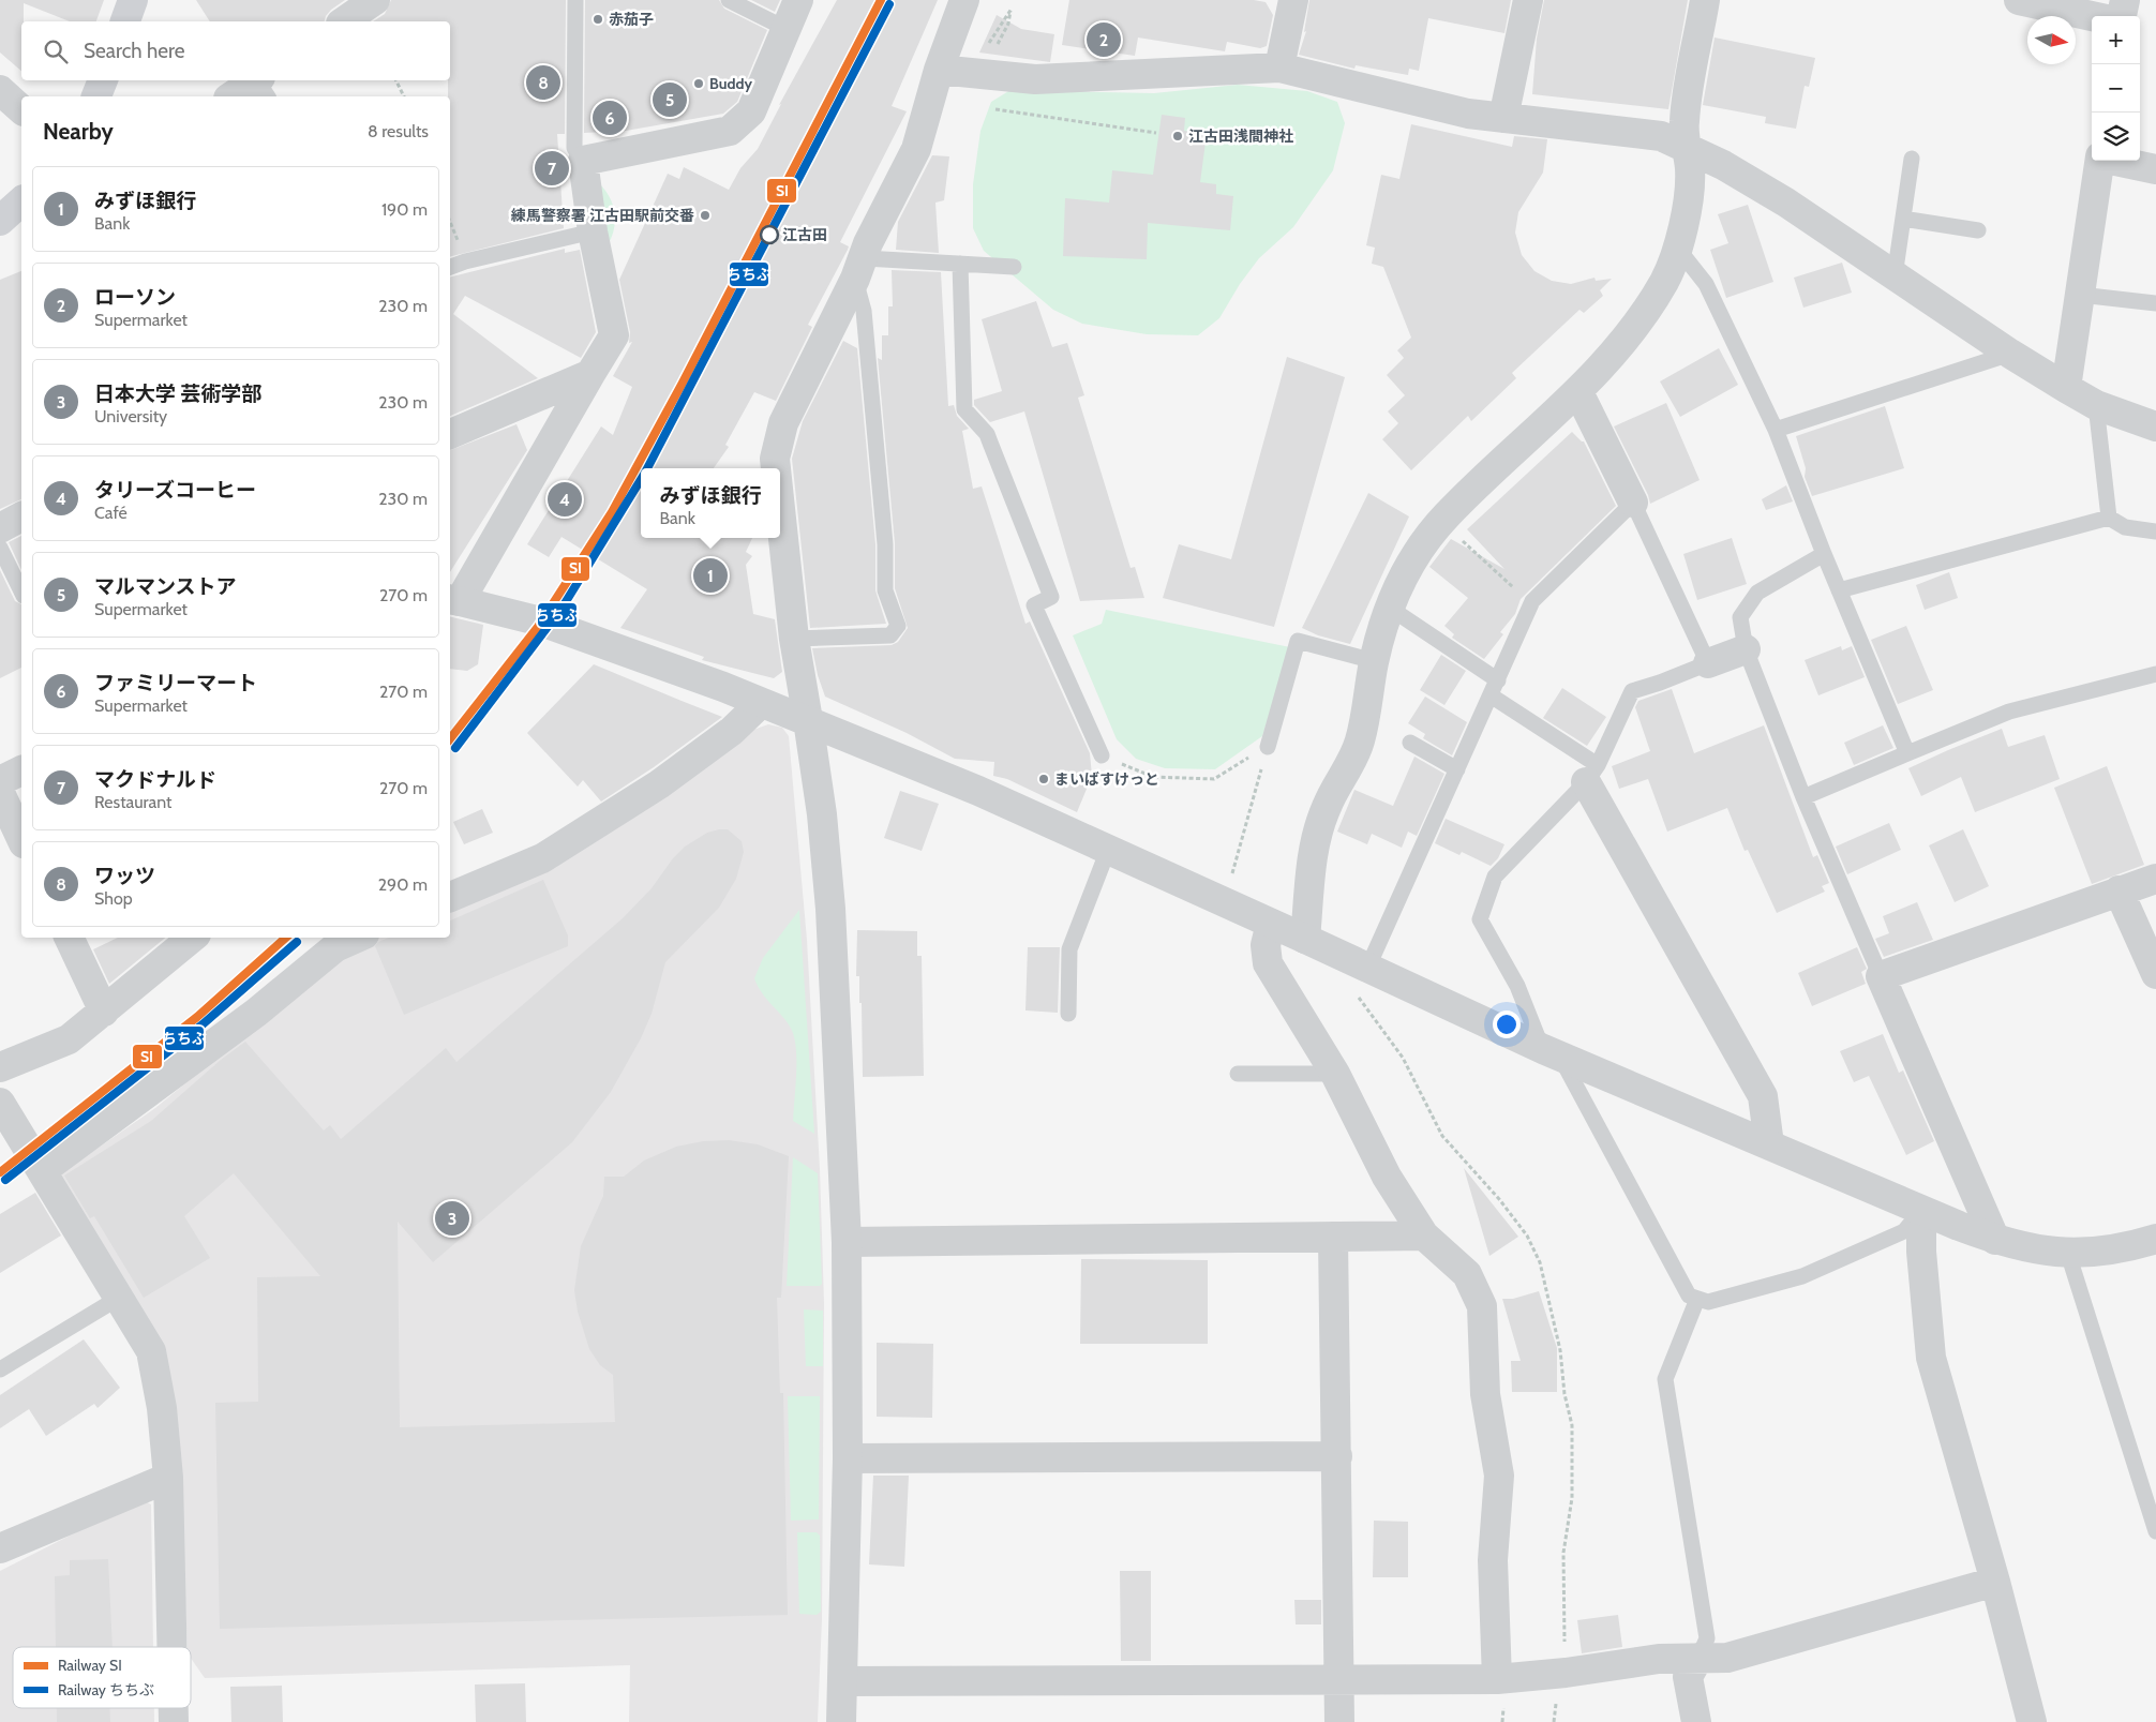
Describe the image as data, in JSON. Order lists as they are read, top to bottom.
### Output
{
  "places": [
    "赤茄子",
    "Buddy",
    "江古田浅間神社",
    "練馬警察署 江古田駅前交番",
    "江古田",
    "まいばすけっと"
  ],
  "lines": ["rail line SI", "rail line ちちぶ"],
  "legend": ["Railway SI", "Railway ちちぶ"],
  "north": "right",
  "page": {
    "map_buttons": ["+", "−"],
    "pins": [
      "2",
      "8",
      "5",
      "6",
      "7",
      "4",
      "1",
      "3"
    ],
    "search": "Search here",
    "heading": ["Nearby", "8 results"],
    "list": [
      {
        "mark": "1",
        "name": "みずほ銀行",
        "note": "Bank",
        "value": "190 m"
      },
      {
        "mark": "2",
        "name": "ローソン",
        "note": "Supermarket",
        "value": "230 m"
      },
      {
        "mark": "3",
        "name": "日本大学 芸術学部",
        "note": "University",
        "value": "230 m"
      },
      {
        "mark": "4",
        "name": "タリーズコーヒー",
        "note": "Café",
        "value": "230 m"
      },
      {
        "mark": "5",
        "name": "マルマンストア",
        "note": "Supermarket",
        "value": "270 m"
      },
      {
        "mark": "6",
        "name": "ファミリーマート",
        "note": "Supermarket",
        "value": "270 m"
      },
      {
        "mark": "7",
        "name": "マクドナルド",
        "note": "Restaurant",
        "value": "270 m"
      },
      {
        "mark": "8",
        "name": "ワッツ",
        "note": "Shop",
        "value": "290 m"
      }
    ],
    "popup": ["みずほ銀行", "Bank"]
  }
}
